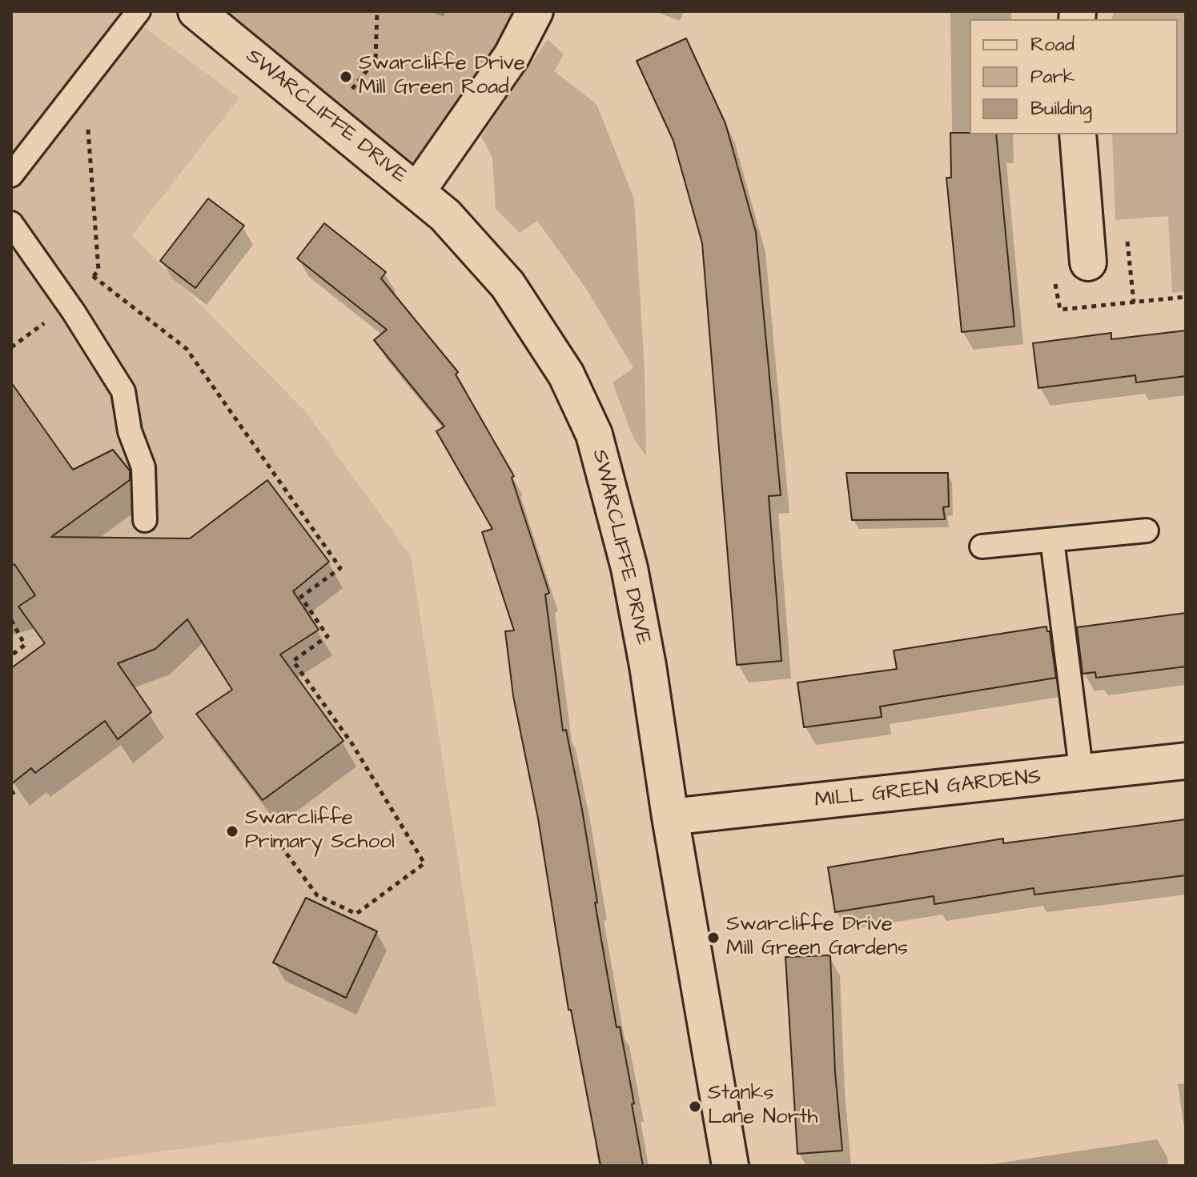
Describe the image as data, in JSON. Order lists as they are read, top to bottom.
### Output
{
  "streets": {
    "street": ["SWARCLIFFE DRIVE", "MILL GREEN GARDENS"]
  },
  "crossings": [
    ["SWARCLIFFE DRIVE", "MILL GREEN GARDENS"]
  ],
  "places": [
    "Swarcliffe Drive Mill Green Road",
    "Swarcliffe Primary School",
    "Swarcliffe Drive Mill Green Gardens",
    "Stanks Lane North"
  ],
  "legend": ["Road", "Park", "Building"]
}
